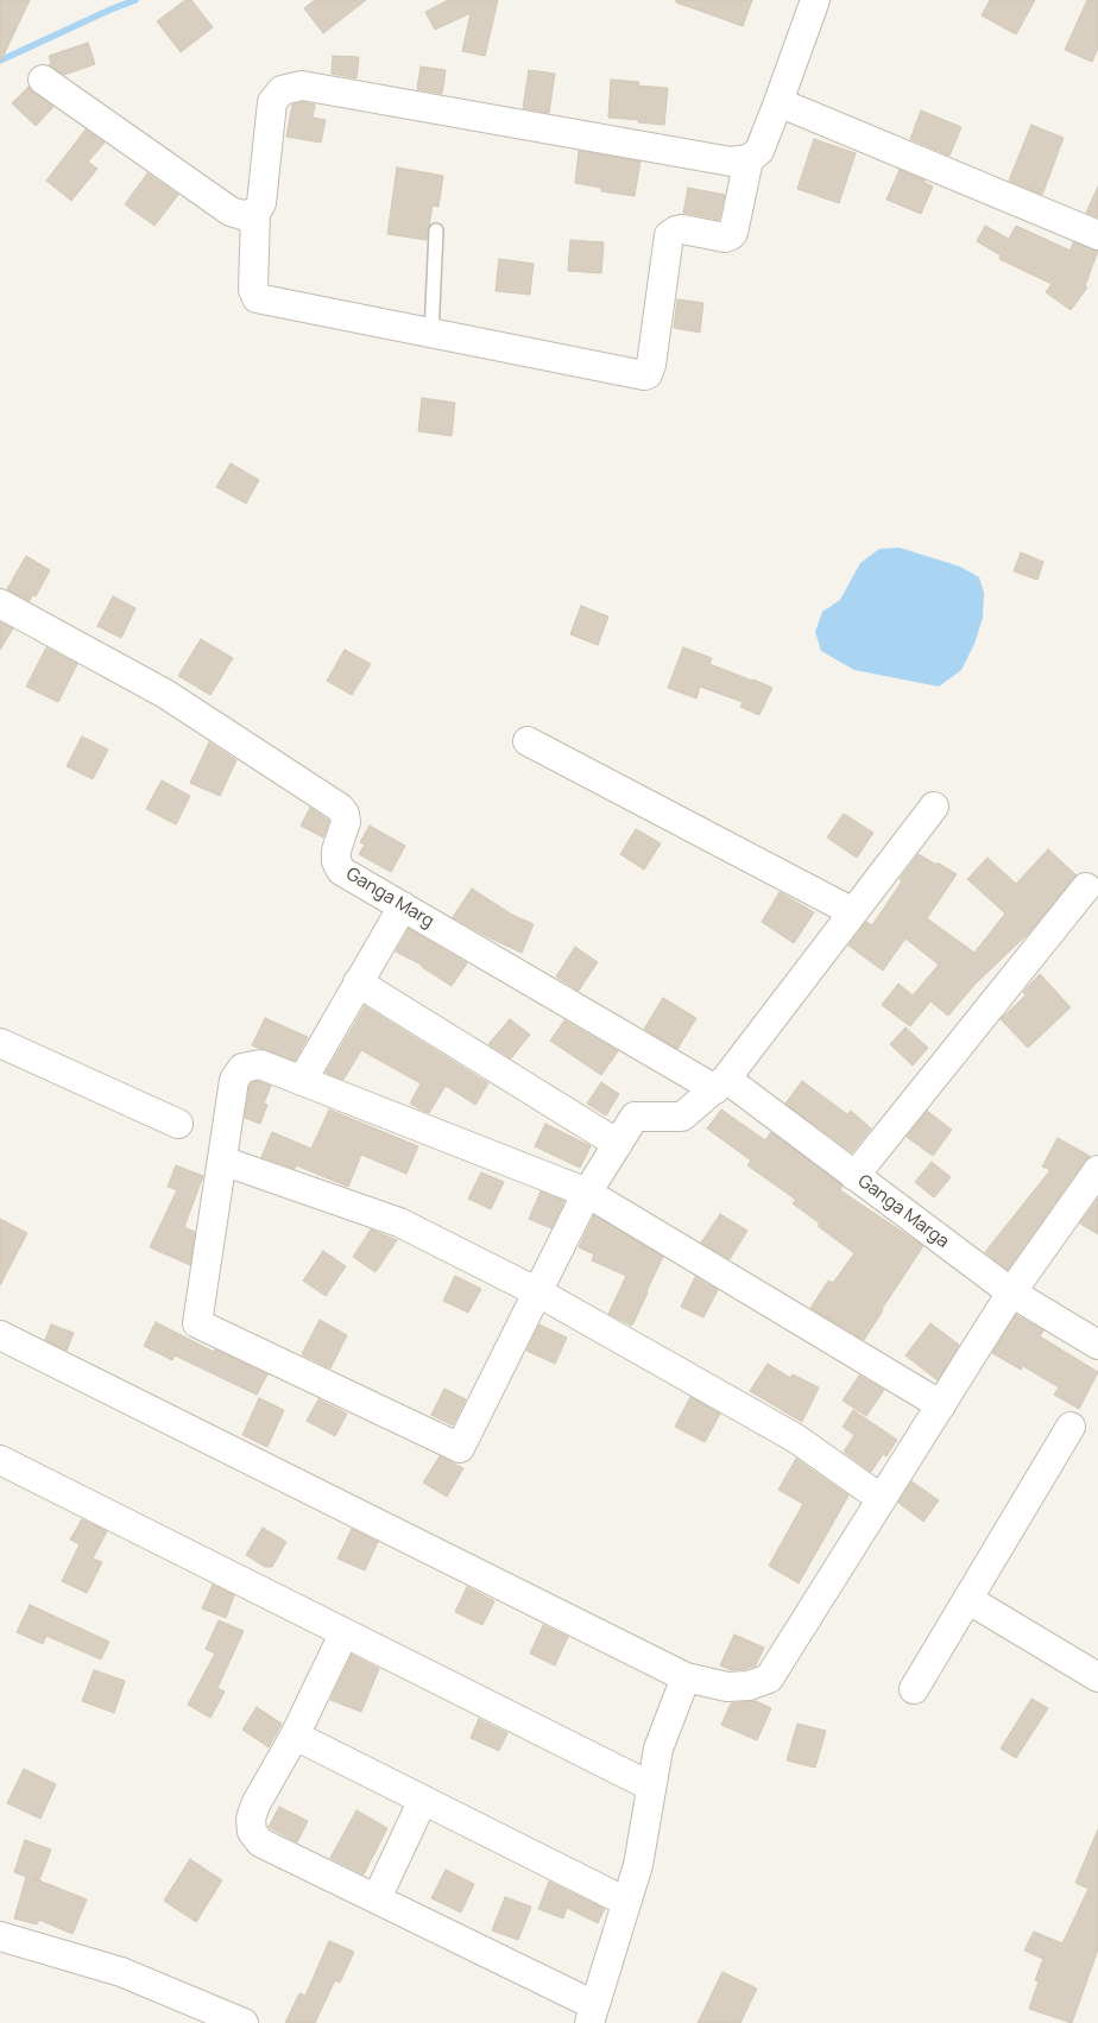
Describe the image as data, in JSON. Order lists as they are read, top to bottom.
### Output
{
  "streets": {
    "street": ["Ganga Marg", "Ganga Marga"]
  },
  "crossings": [
    ["Ganga Marg", "Ganga Marga"]
  ]
}
